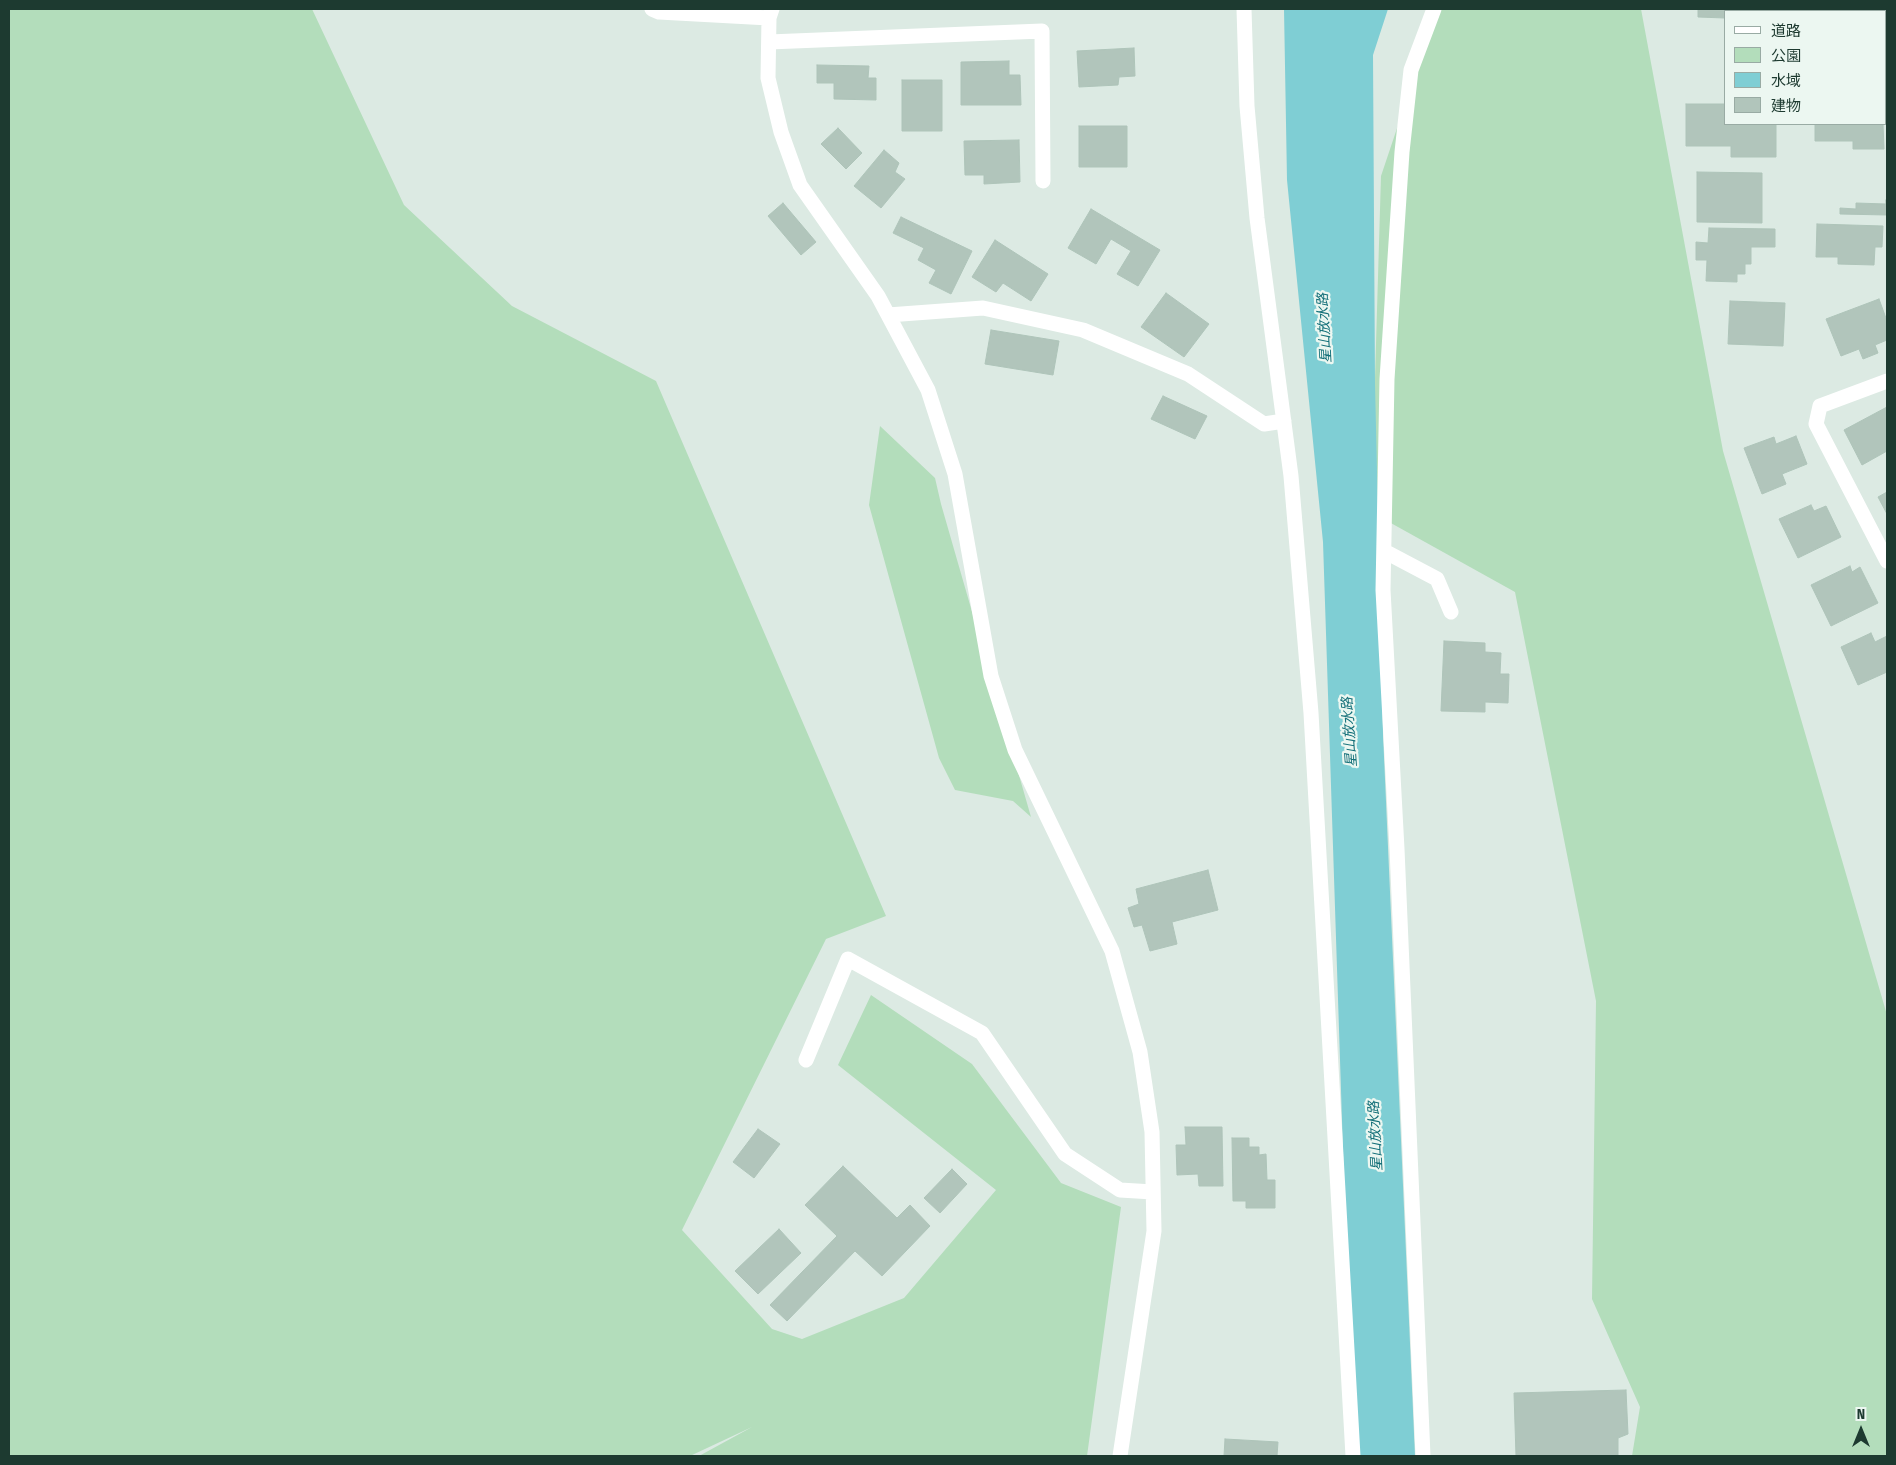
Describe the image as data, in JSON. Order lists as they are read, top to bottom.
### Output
{
  "water": ["星山放水路"],
  "legend": [
    "道路",
    "公園",
    "水域",
    "建物"
  ],
  "north": "top"
}
